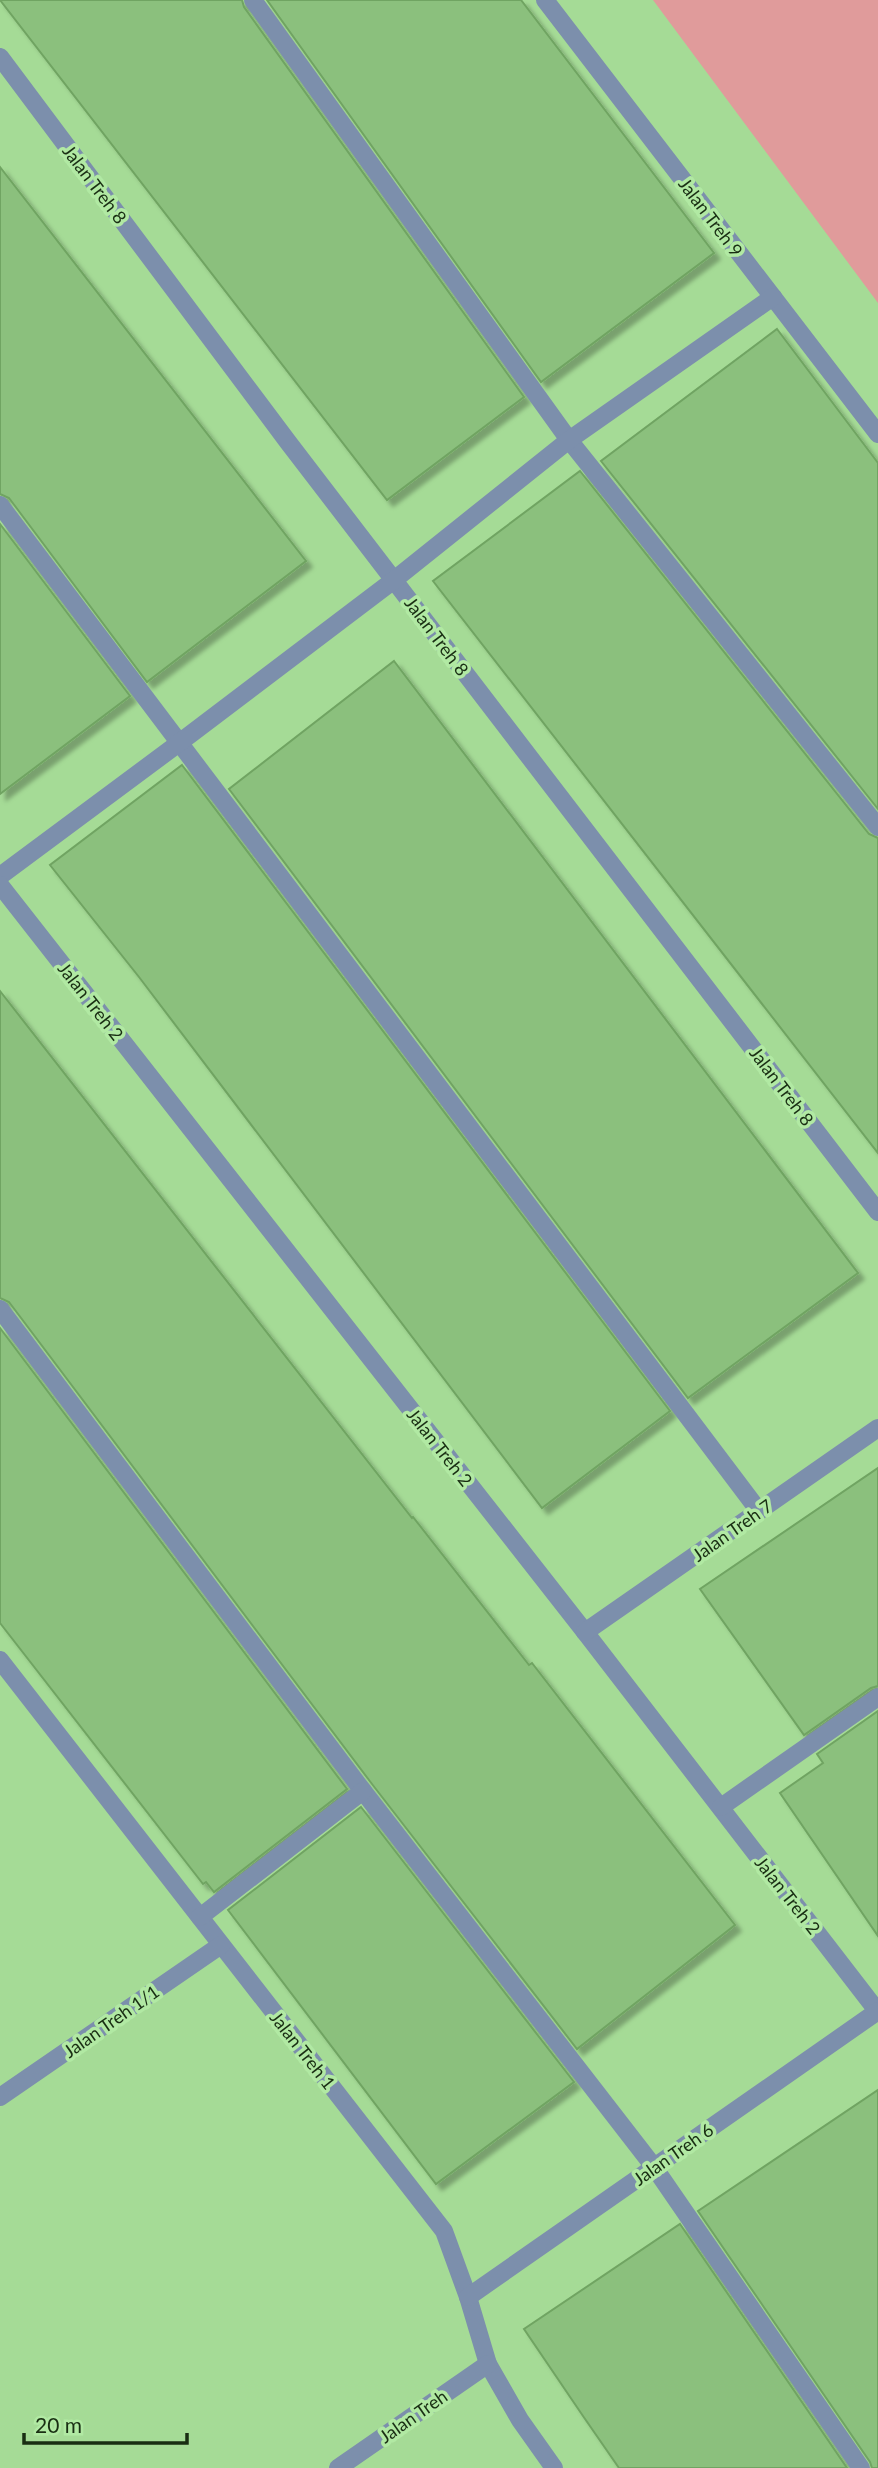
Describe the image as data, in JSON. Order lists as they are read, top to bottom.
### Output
{
  "streets": {
    "street": [
      "Jalan Treh 8",
      "Jalan Treh 9",
      "Jalan Treh 2",
      "Jalan Treh 7",
      "Jalan Treh 1/1",
      "Jalan Treh 1",
      "Jalan Treh 6",
      "Jalan Treh"
    ]
  },
  "crossings": [
    ["Jalan Treh 2", "Jalan Treh 7"],
    ["Jalan Treh 2", "Jalan Treh 6"],
    ["Jalan Treh 1/1", "Jalan Treh 1"],
    ["Jalan Treh 1", "Jalan Treh 6"],
    ["Jalan Treh 1", "Jalan Treh"]
  ],
  "scale_bar": "20 m"
}
